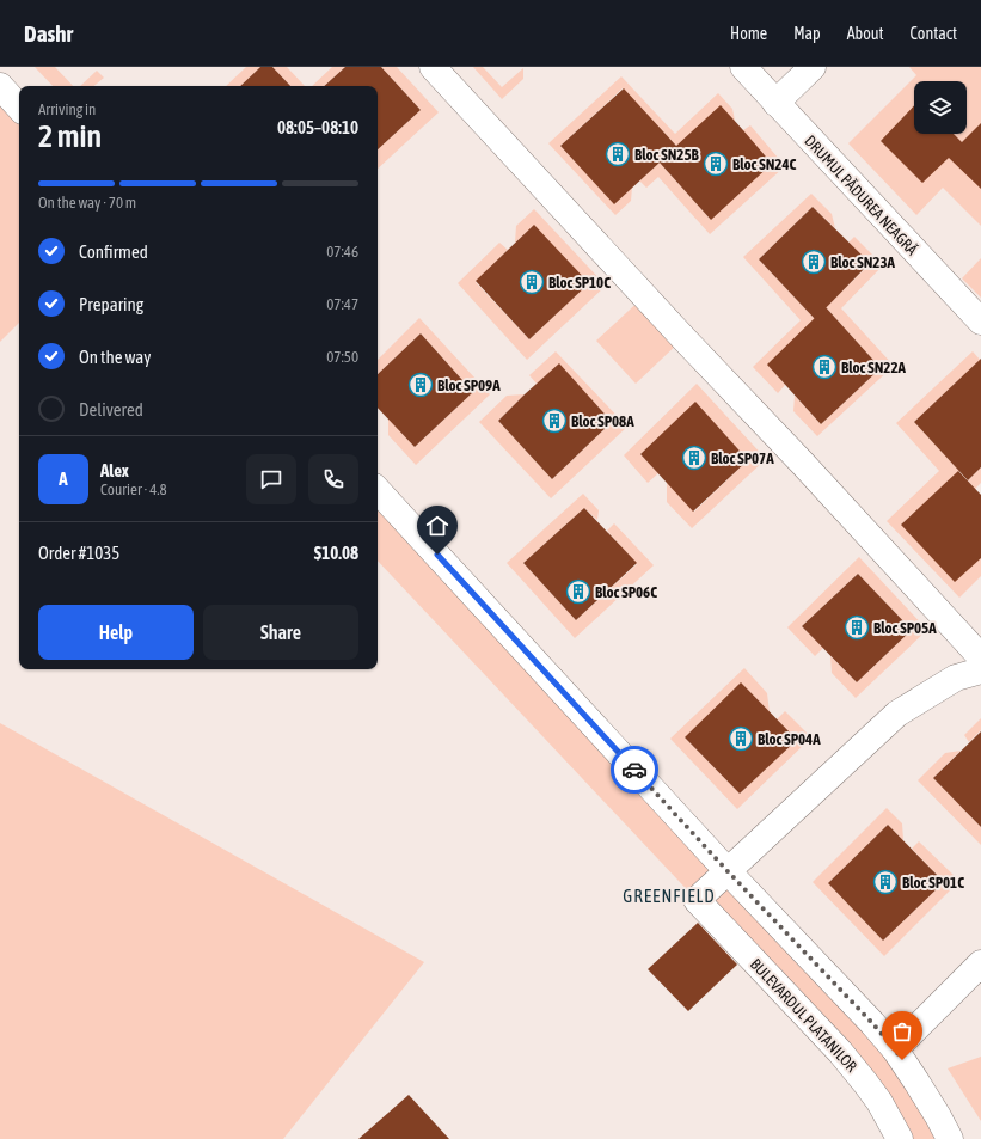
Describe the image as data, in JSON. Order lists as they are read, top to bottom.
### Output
{
  "streets": {
    "street": ["DRUMUL PĂDUREA NEAGRĂ", "BULEVARDUL PLATANILOR"]
  },
  "districts": ["GREENFIELD"],
  "places": {
    "building": [
      "Bloc SN25B",
      "Bloc SN24C",
      "Bloc SN23A",
      "Bloc SP10C",
      "Bloc SN22A",
      "Bloc SP09A",
      "Bloc SP08A",
      "Bloc SP07A",
      "Bloc SP06C",
      "Bloc SP05A",
      "Bloc SP04A",
      "Bloc SP01C"
    ]
  },
  "page": {
    "header": "Dashr",
    "nav": [
      "Home",
      "Map",
      "About",
      "Contact"
    ],
    "heading": ["2 min", "Arriving in", "08:05–08:10"],
    "panel": [
      "Alex",
      "Courier · 4.8",
      "Order #1035",
      "$10.08"
    ],
    "bar": "On the way · 70 m",
    "list": [
      ["Confirmed", "07:46"],
      ["Preparing", "07:47"],
      ["On the way", "07:50"],
      "Delivered"
    ],
    "round": "A",
    "buttons": ["Help", "Share"]
  }
}
